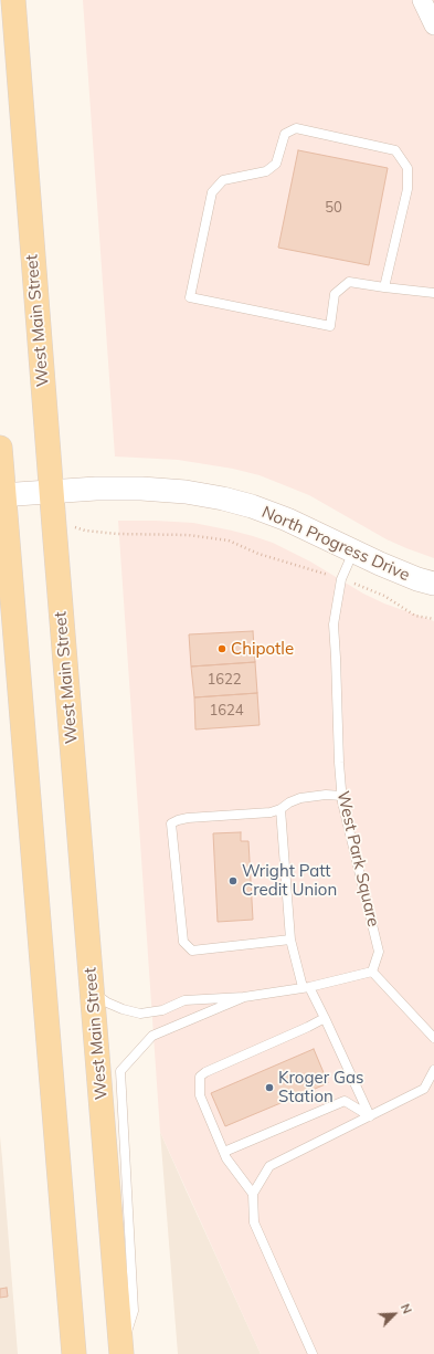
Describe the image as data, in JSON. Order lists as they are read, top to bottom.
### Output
{
  "streets": {
    "main road": ["West Main Street"],
    "street": ["North Progress Drive"],
    "lane": ["West Park Square"]
  },
  "crossings": [
    ["West Main Street", "North Progress Drive"],
    ["North Progress Drive", "West Park Square"]
  ],
  "places": ["Chipotle", "Wright Patt Credit Union", "Kroger Gas Station"],
  "house_numbers": ["50", "1622", "1624"],
  "north": "top right"
}
